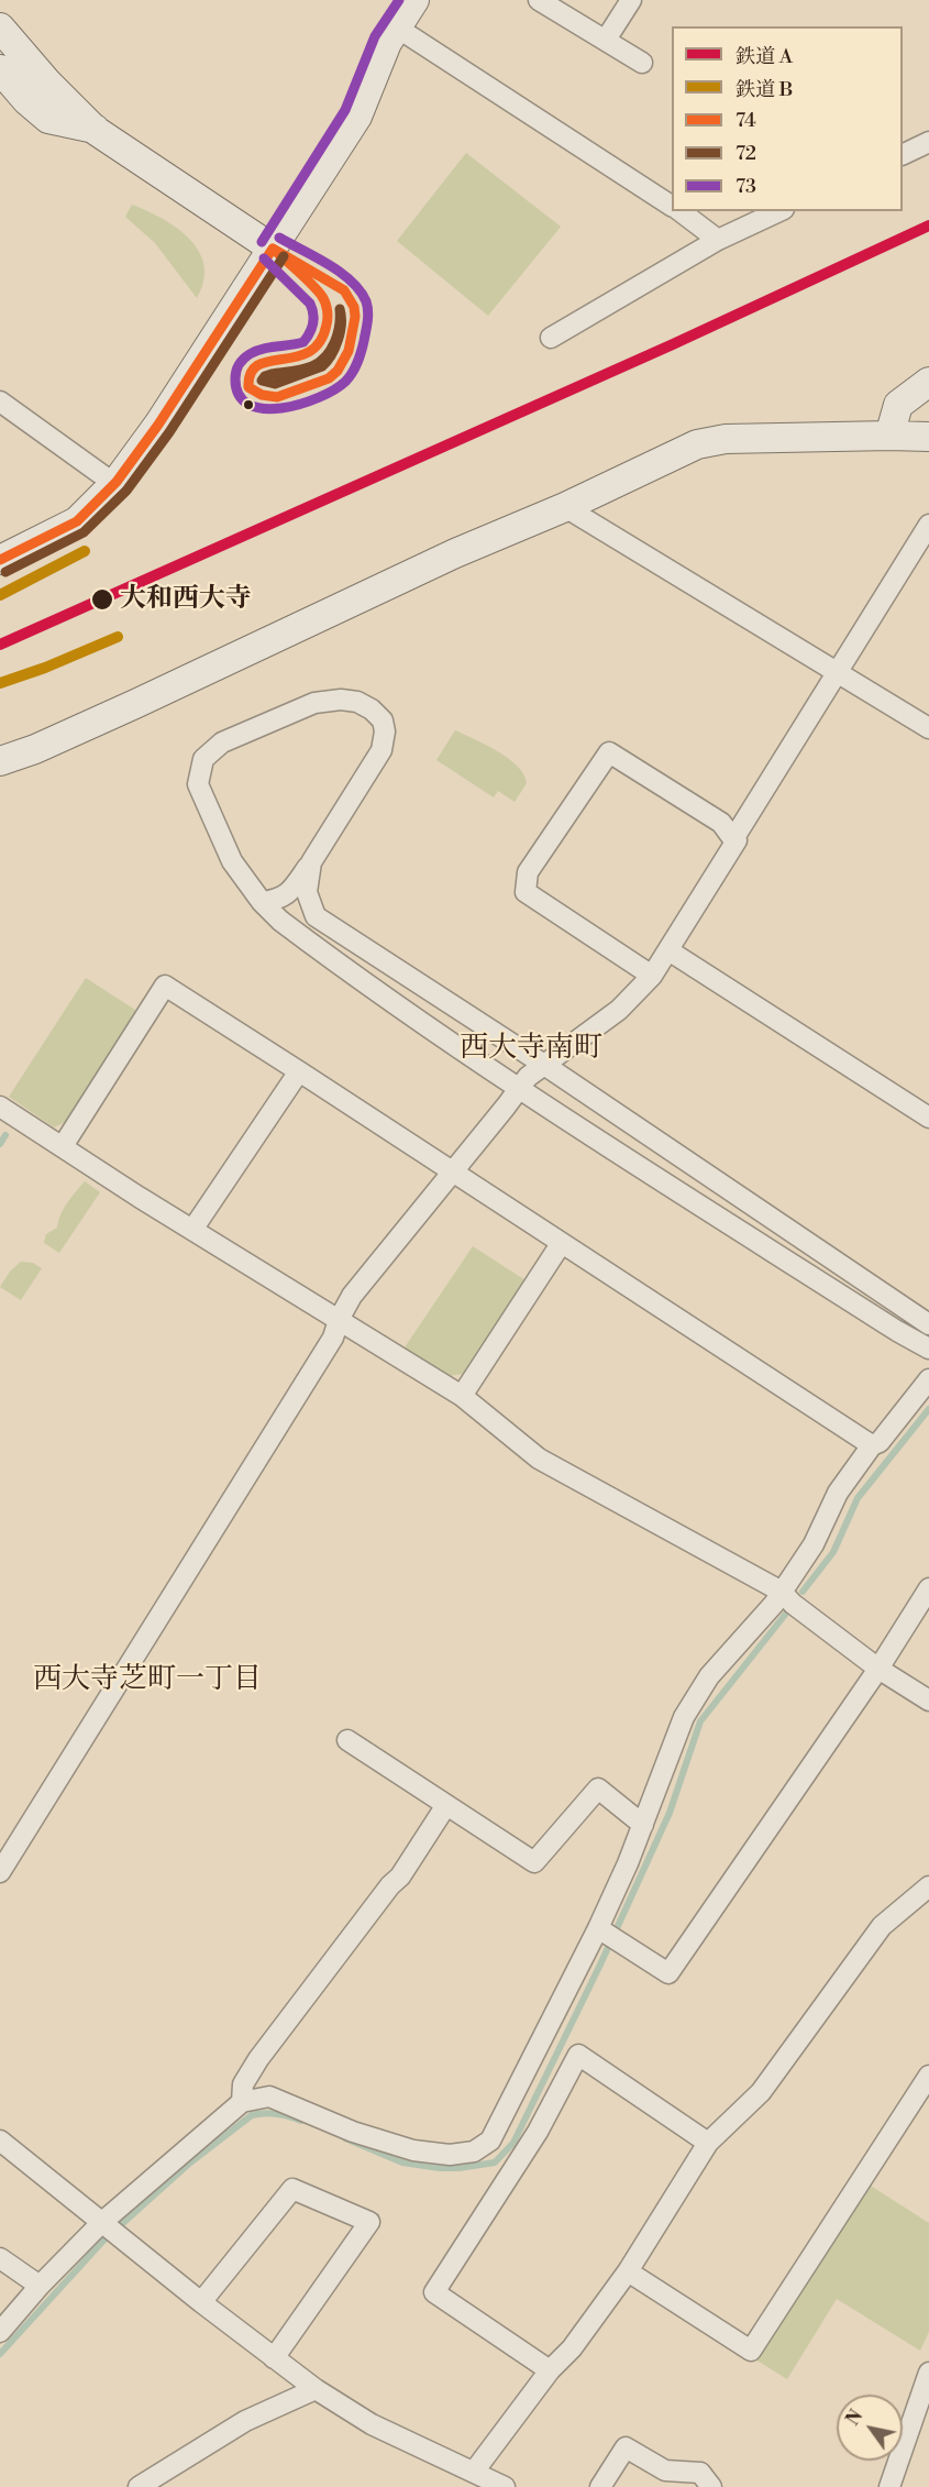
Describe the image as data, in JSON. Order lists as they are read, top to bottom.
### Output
{
  "districts": ["西大寺南町", "西大寺芝町一丁目"],
  "places": ["大和西大寺"],
  "lines": [
    "transit line 73",
    "rail line A",
    "transit line 74",
    "transit line 72",
    "rail line B"
  ],
  "legend": [
    "鉄道 A",
    "鉄道 B",
    "74",
    "72",
    "73"
  ],
  "north": "top left"
}
